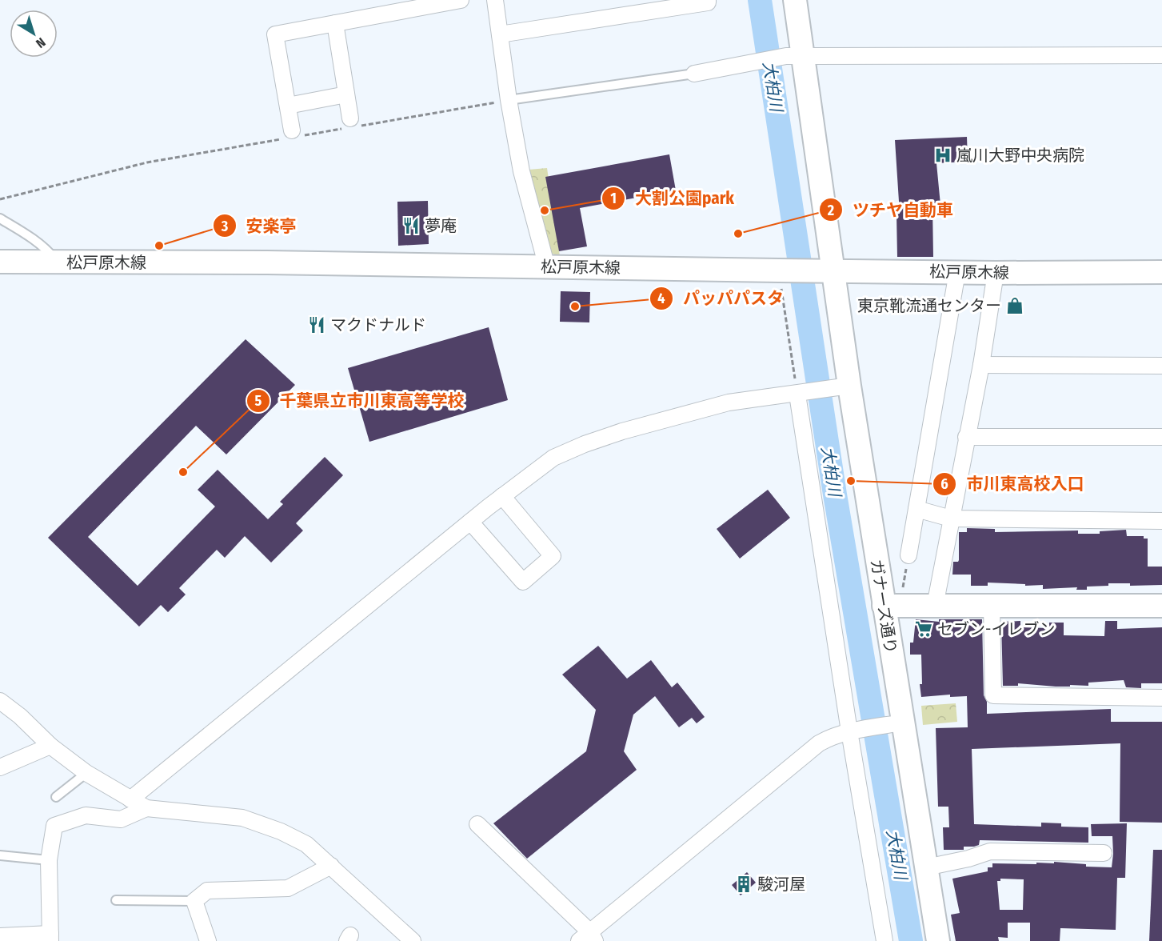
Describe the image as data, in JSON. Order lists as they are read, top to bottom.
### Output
{
  "streets": {
    "street": ["松戸原木線", "ガナーズ通り"]
  },
  "crossings": [
    ["松戸原木線", "ガナーズ通り"]
  ],
  "water": ["大柏川"],
  "places": {
    "hospital": ["嵐川大野中央病院"],
    "other": [
      "大割公園park",
      "ツチヤ自動車",
      "安楽亭",
      "パッパパスタ",
      "千葉県立市川東高等学校",
      "市川東高校入口"
    ],
    "restaurant": ["夢庵", "マクドナルド"],
    "shop": ["東京靴流通センター"],
    "supermarket": ["セブン-イレブン"],
    "building": ["駿河屋"]
  },
  "north": "bottom right"
}
